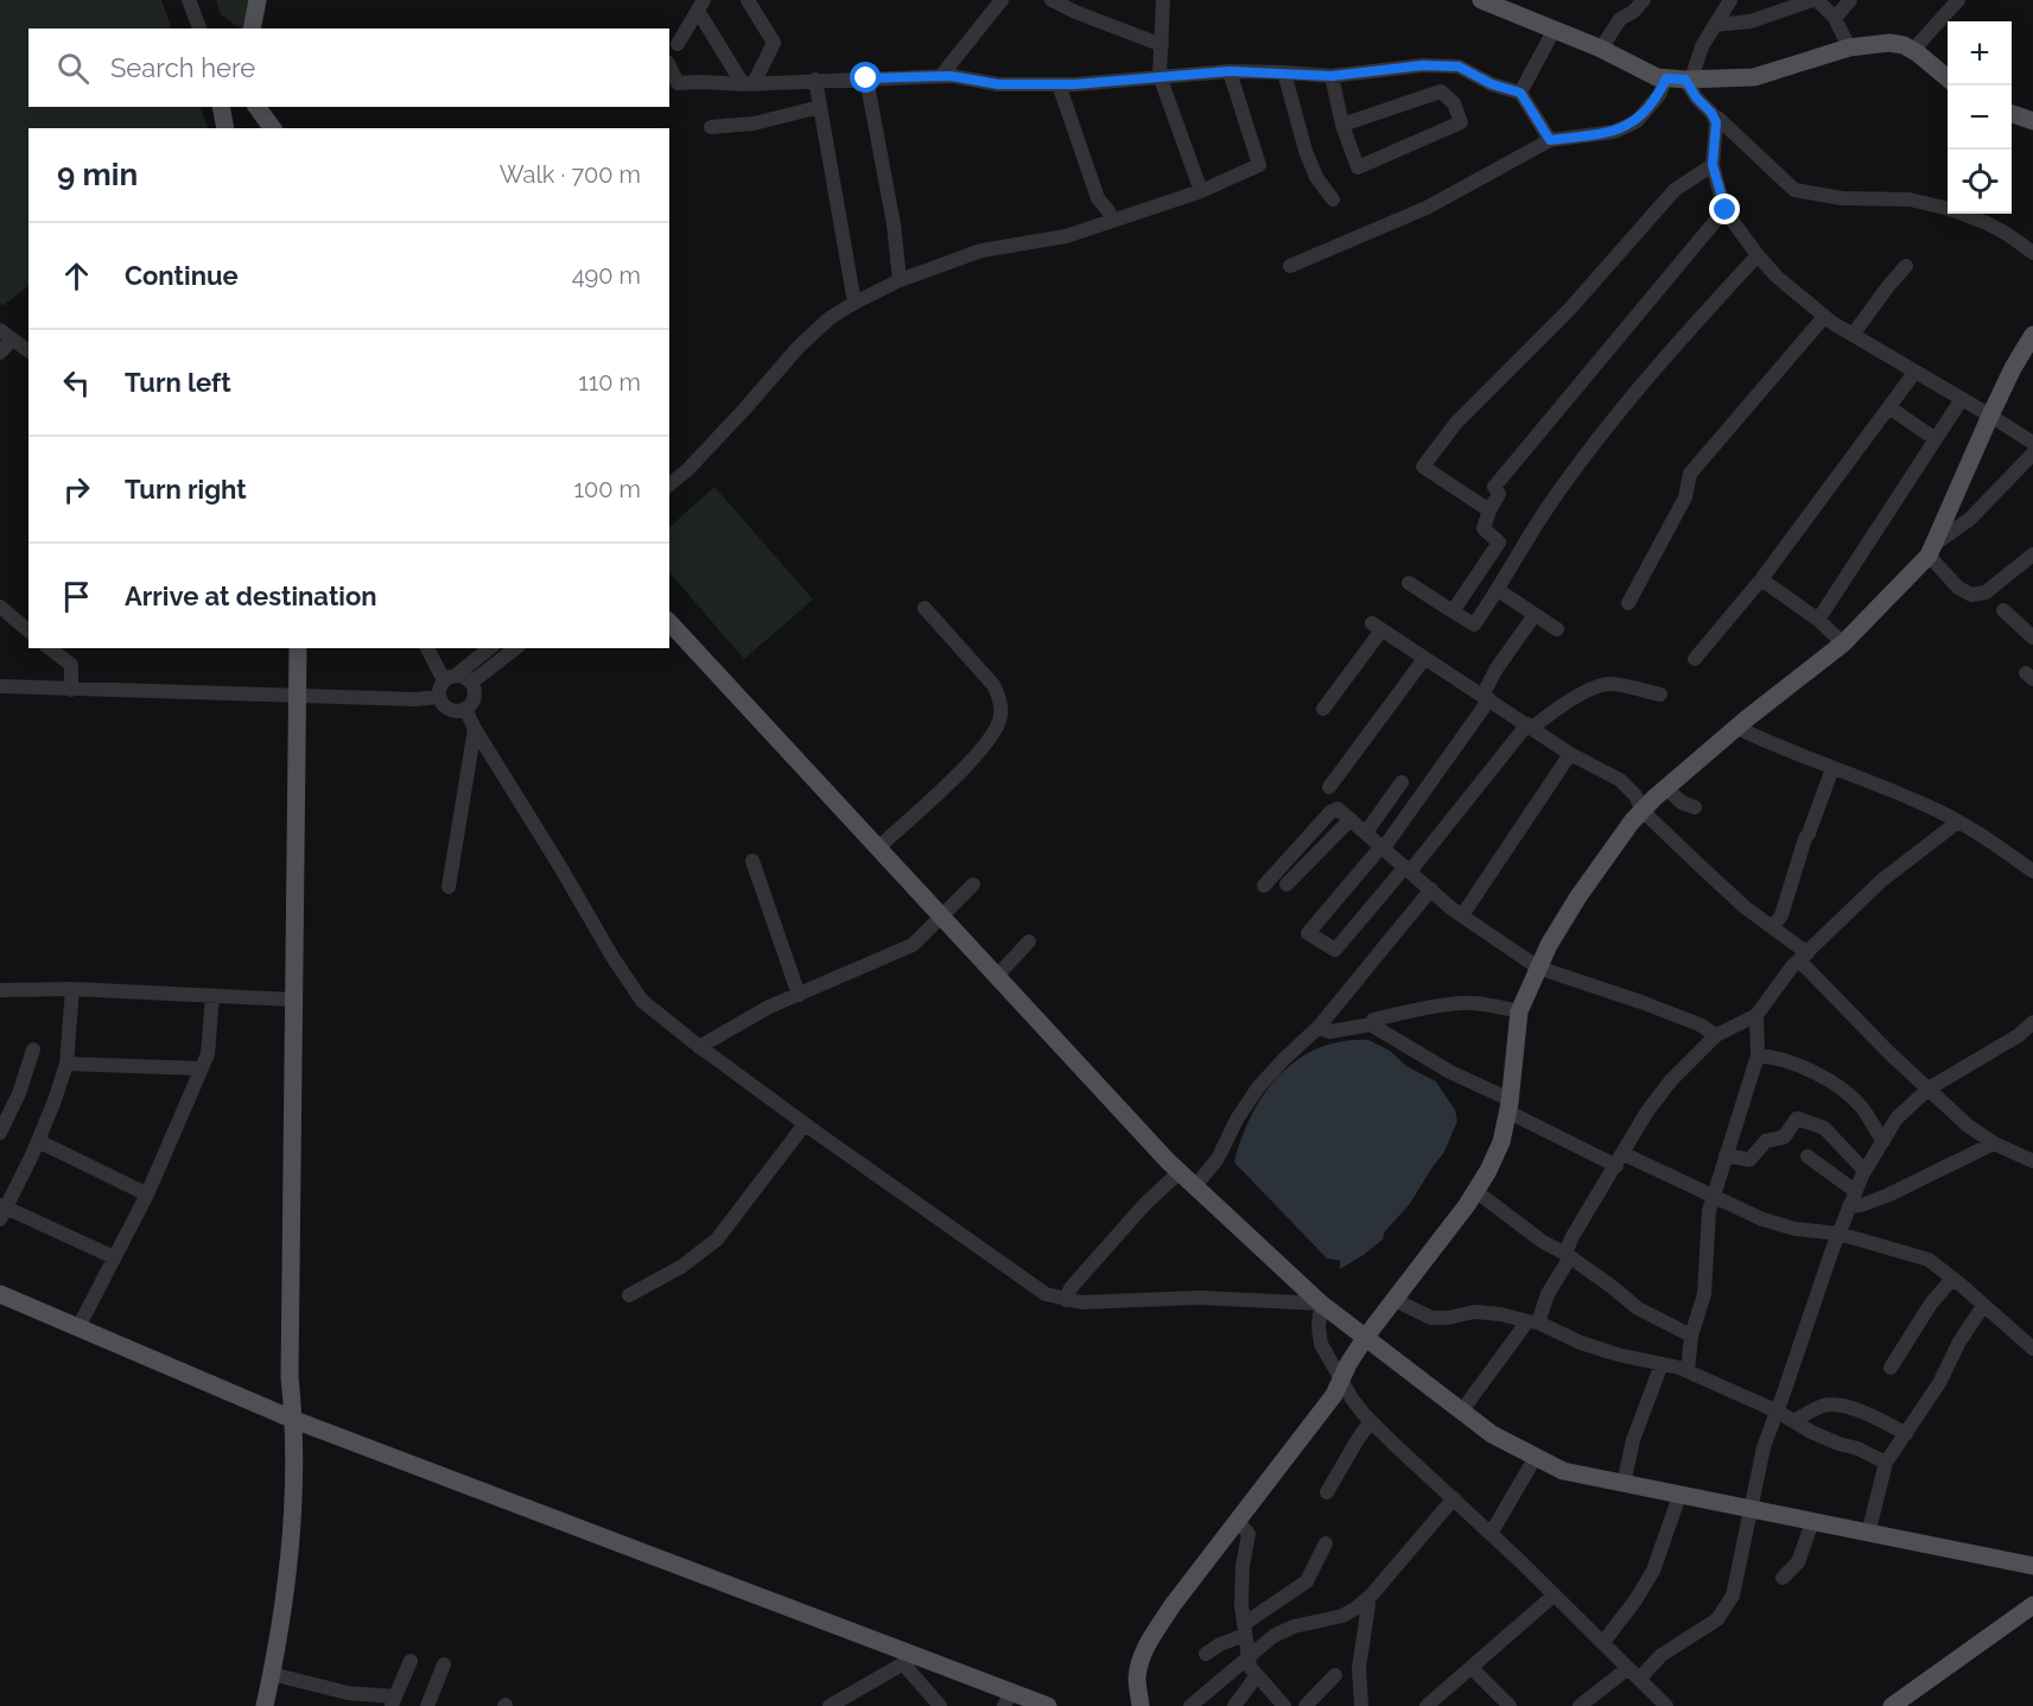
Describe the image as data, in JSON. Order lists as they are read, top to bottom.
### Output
{
  "page": {
    "map_buttons": ["+", "−"],
    "search": "Search here",
    "heading": ["9 min", "Walk · 700 m"],
    "list": [
      ["Continue", "490 m"],
      ["Turn left", "110 m"],
      ["Turn right", "100 m"],
      "Arrive at destination"
    ]
  }
}
